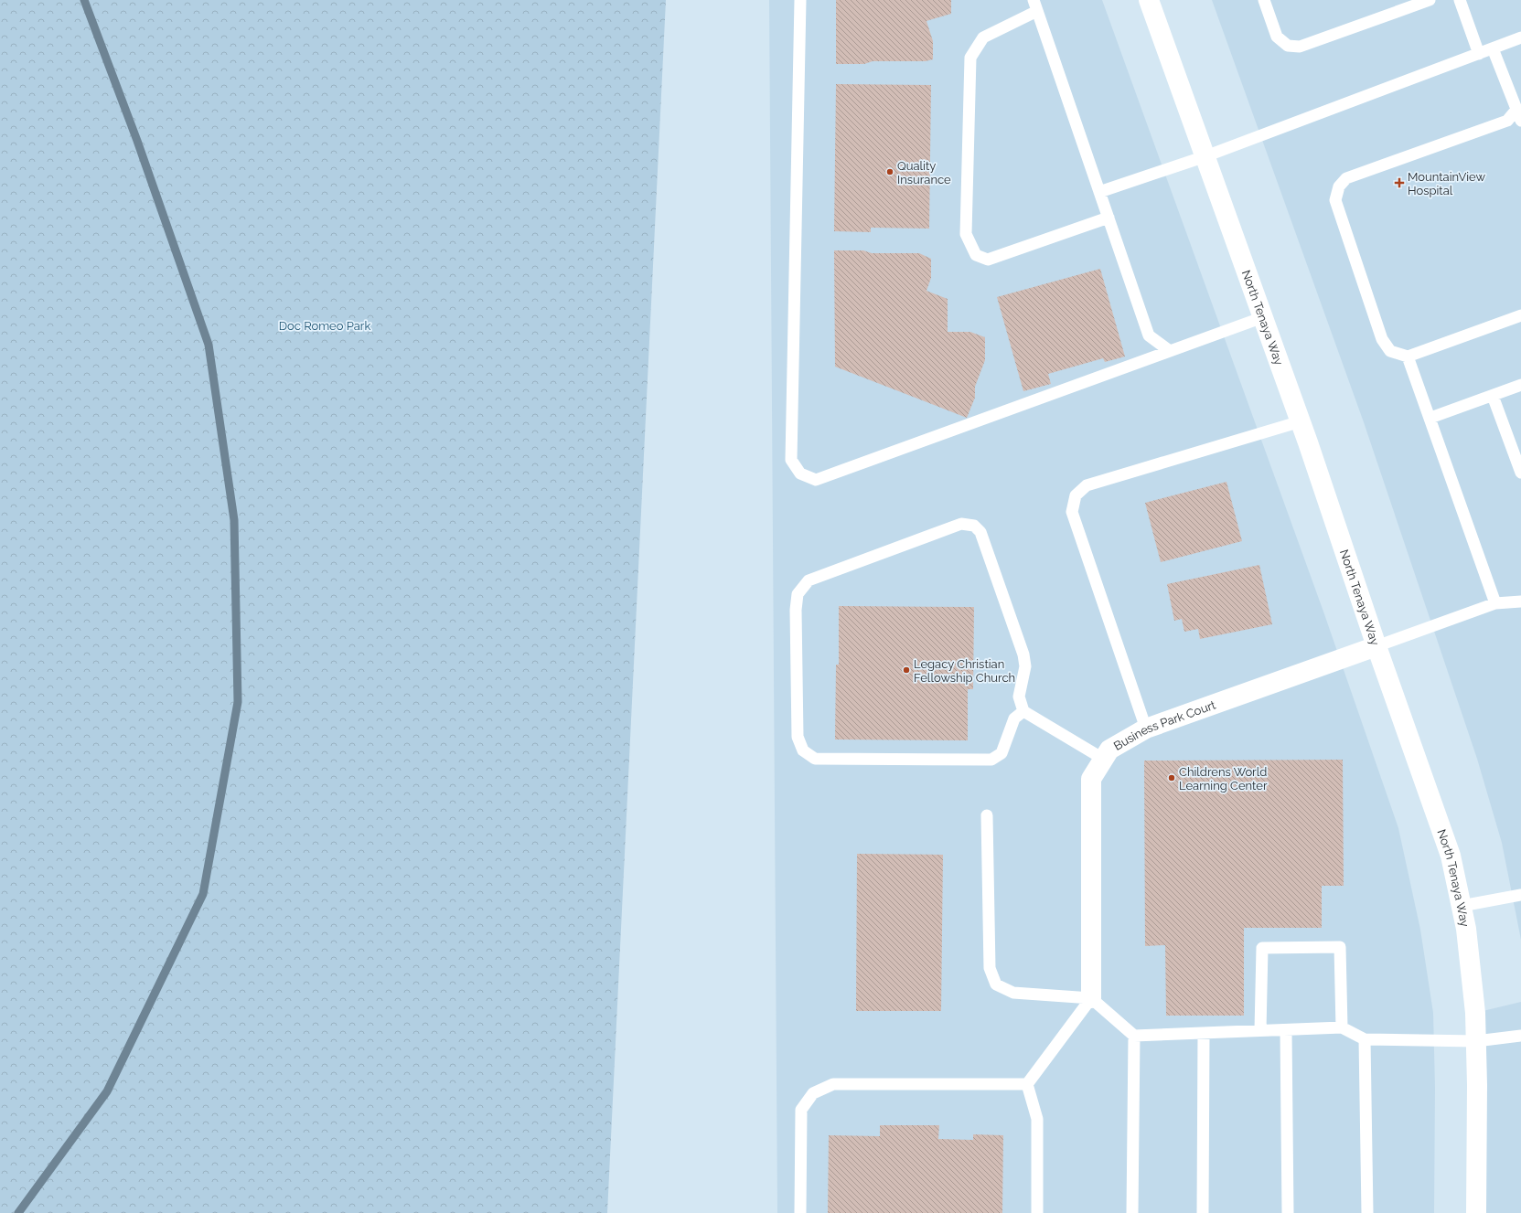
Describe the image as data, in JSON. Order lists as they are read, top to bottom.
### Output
{
  "streets": {
    "main road": ["North Tenaya Way", "Business Park Court"]
  },
  "crossings": [
    ["North Tenaya Way", "Business Park Court"]
  ],
  "parks": ["Doc Romeo Park"],
  "places": {
    "other": ["Quality Insurance", "Legacy Christian Fellowship Church", "Childrens World Learning Center"],
    "health": ["MountainView Hospital"]
  }
}
